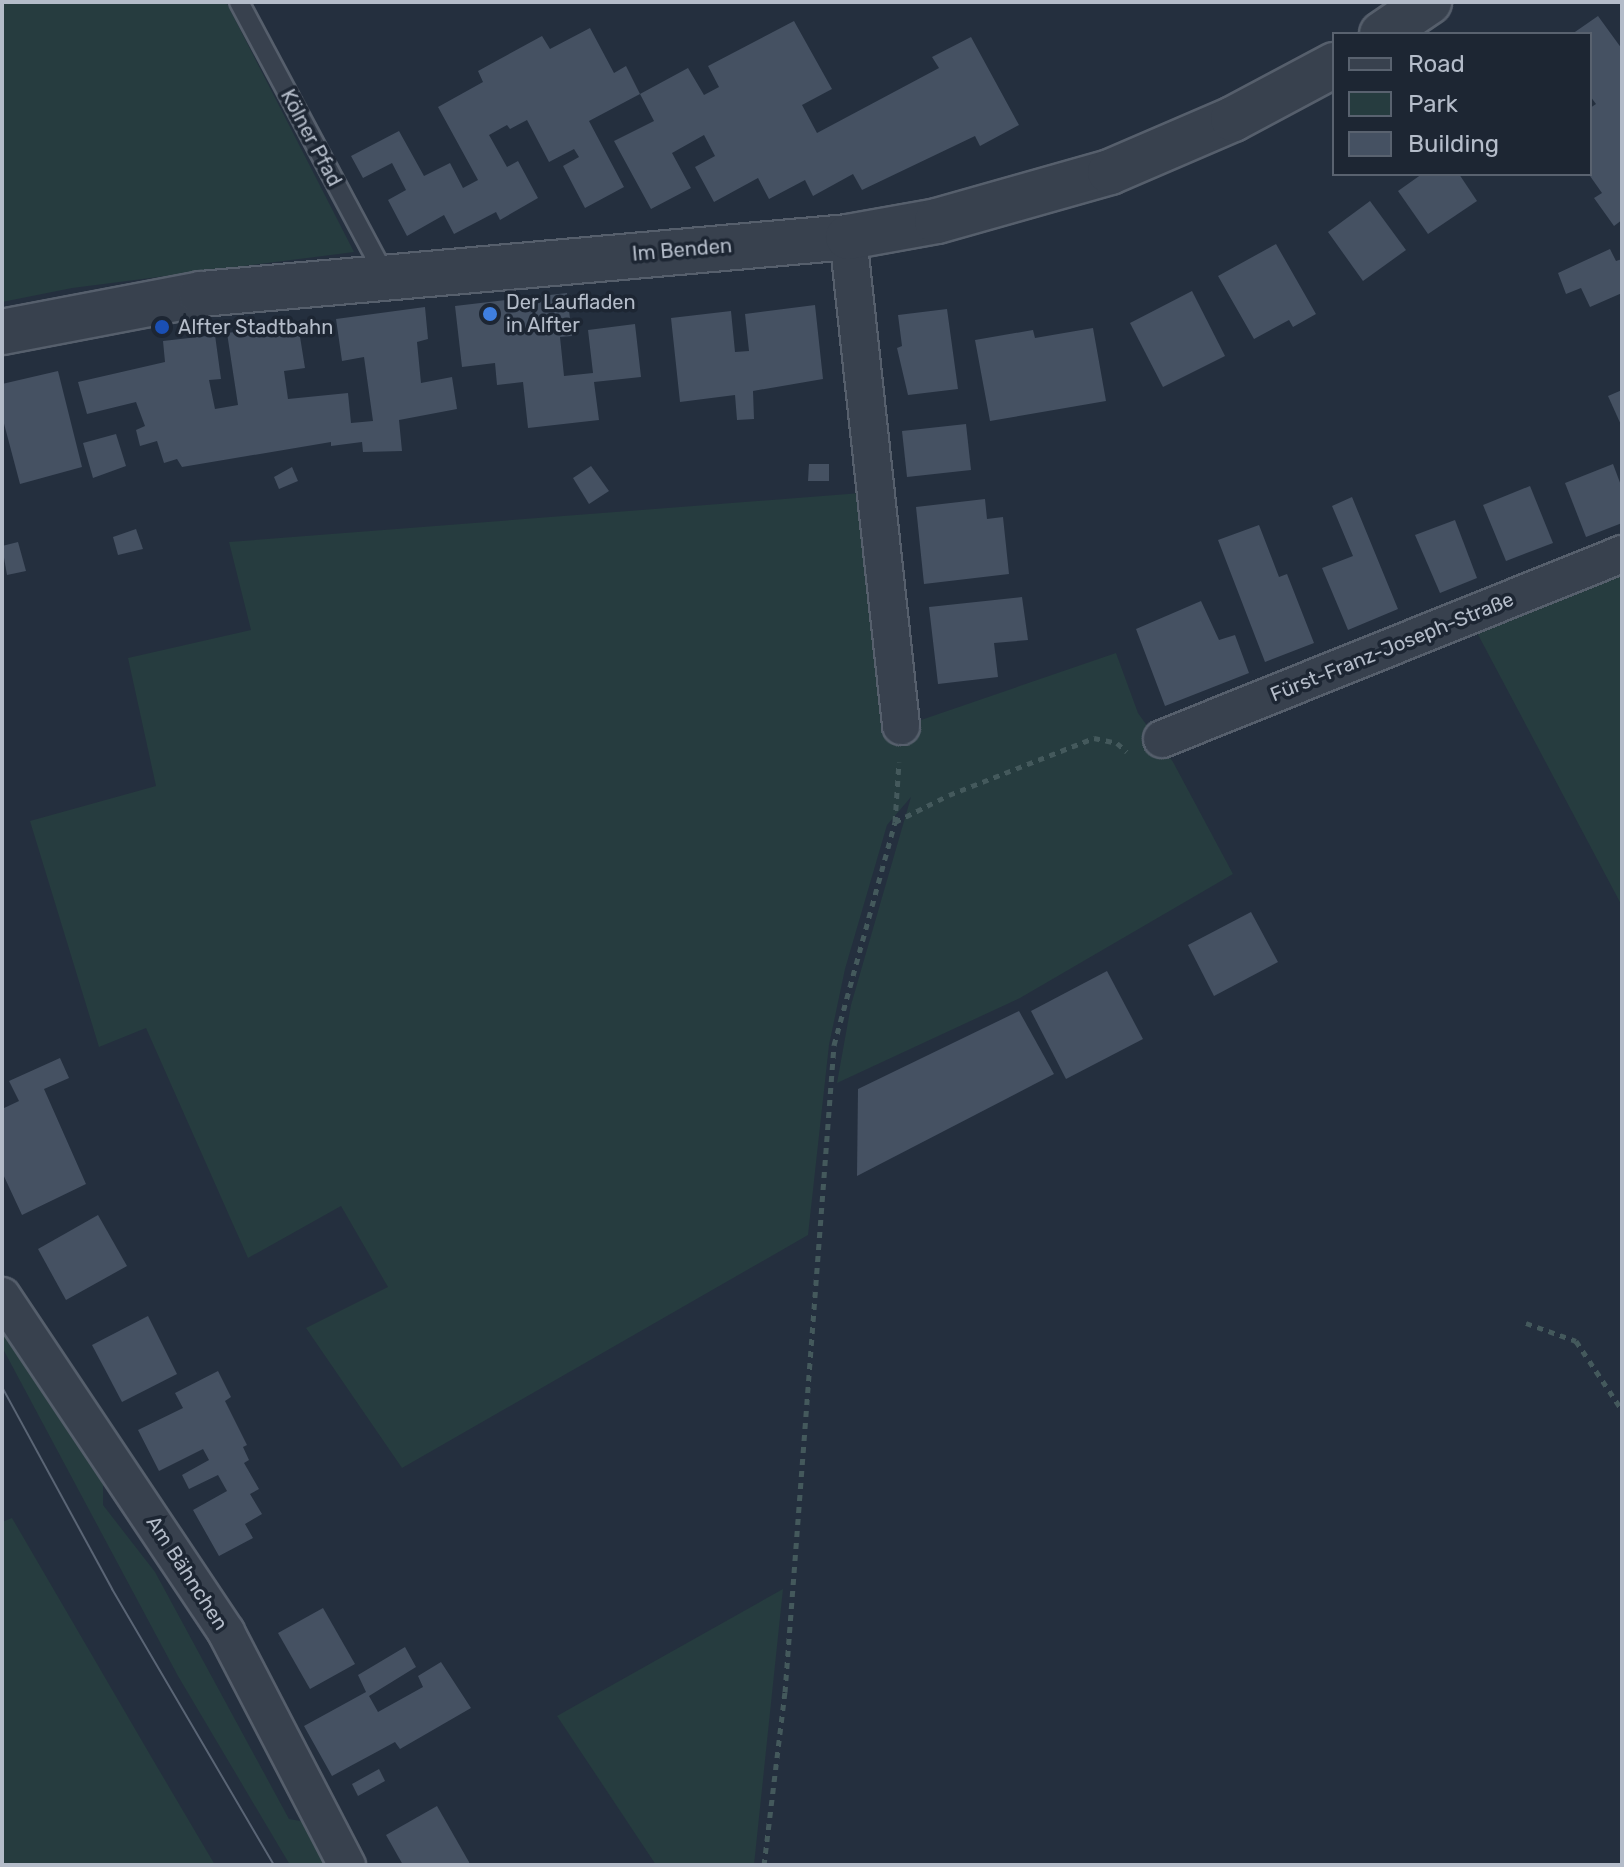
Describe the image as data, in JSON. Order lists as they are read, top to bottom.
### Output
{
  "streets": {
    "street": ["Im Benden", "Fürst-Franz-Joseph-Straße", "Am Bähnchen"],
    "lane": ["Kölner Pfad"]
  },
  "crossings": [
    ["Kölner Pfad", "Im Benden"]
  ],
  "places": ["Der Laufladen in Alfter", "Alfter Stadtbahn"],
  "legend": ["Road", "Park", "Building"]
}
